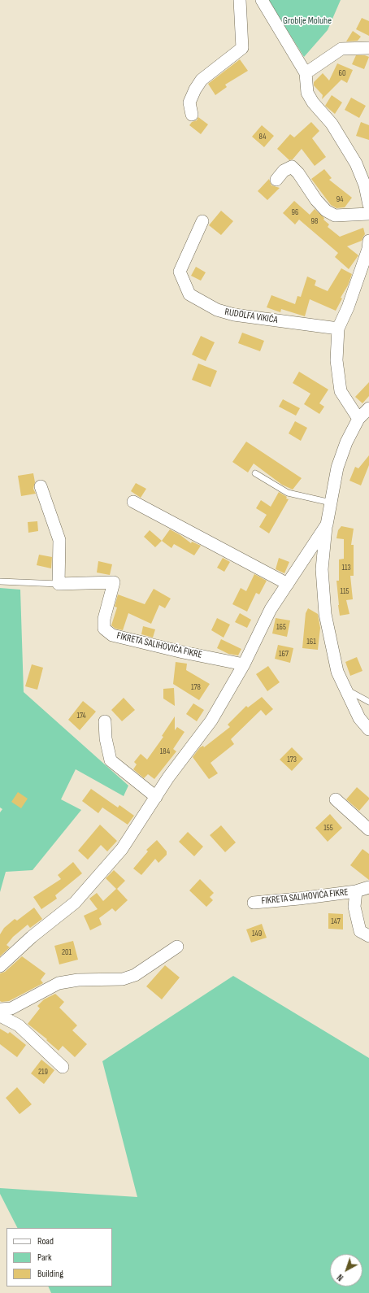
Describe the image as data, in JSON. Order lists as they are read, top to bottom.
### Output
{
  "streets": {
    "street": ["RUDOLFA VIKIĆA", "FIKRETA SALIHOVIĆA FIKRE"]
  },
  "parks": ["Groblje Moluhe"],
  "house_numbers": [
    "60",
    "84",
    "94",
    "96",
    "98",
    "113",
    "115",
    "165",
    "161",
    "167",
    "178",
    "174",
    "184",
    "173",
    "155",
    "147",
    "149",
    "201",
    "219"
  ],
  "legend": ["Road", "Park", "Building"],
  "north": "bottom left"
}
